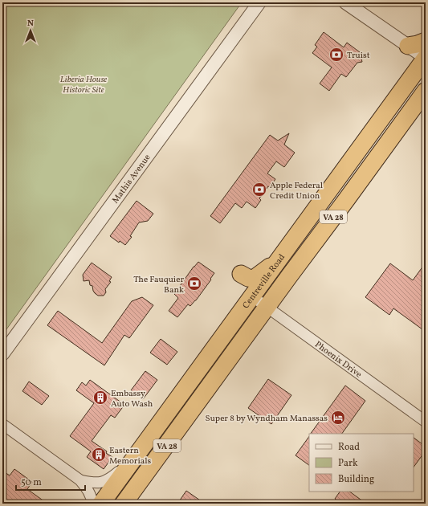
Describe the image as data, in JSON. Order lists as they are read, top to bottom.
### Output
{
  "streets": {
    "highway": ["VA 28", "Centreville Road"],
    "street": ["Mathis Avenue", "Phoenix Drive"]
  },
  "crossings": [
    ["Centreville Road", "Phoenix Drive"]
  ],
  "parks": ["Liberia House Historic Site"],
  "places": {
    "bank": ["Truist", "Apple Federal Credit Union", "The Fauquier Bank"],
    "building": ["Embassy Auto Wash", "Eastern Memorials"],
    "hotel": ["Super 8 by Wyndham Manassas"]
  },
  "legend": ["Road", "Park", "Building"],
  "scale_bar": "50 m",
  "north": "top"
}
